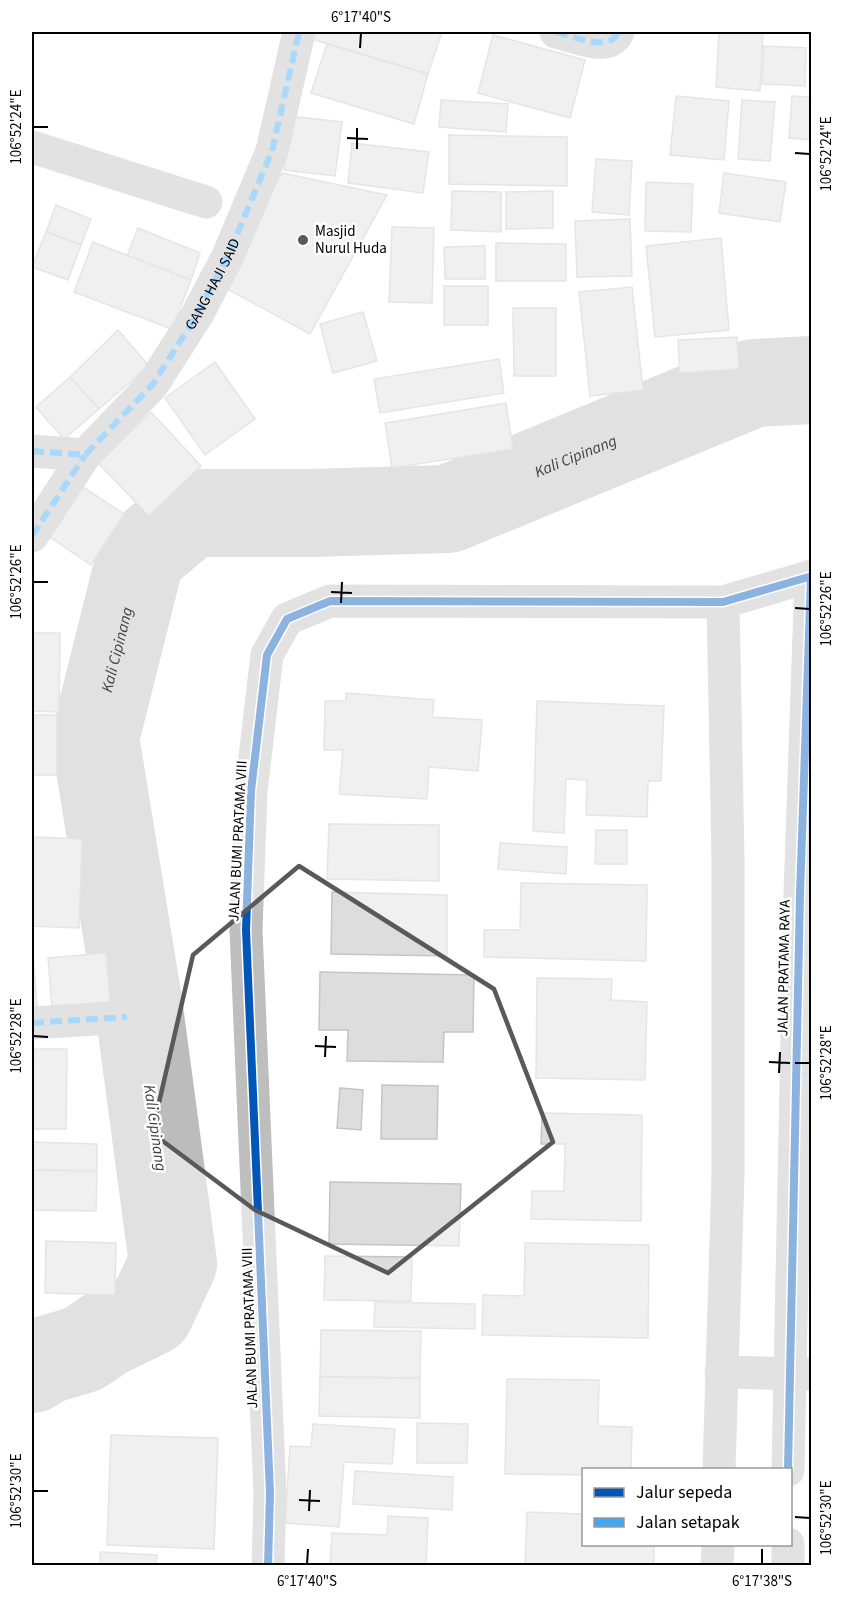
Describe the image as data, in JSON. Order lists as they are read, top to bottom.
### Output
{
  "streets": {
    "street": ["GANG HAJI SAID", "JALAN BUMI PRATAMA VIII", "JALAN PRATAMA RAYA"]
  },
  "crossings": [
    ["JALAN BUMI PRATAMA VIII", "JALAN PRATAMA RAYA"]
  ],
  "water": ["Kali Cipinang"],
  "places": ["Masjid Nurul Huda"],
  "legend": ["Jalur sepeda", "Jalan setapak"],
  "coordinates": [
    "6°17'40\"S",
    "106°52'24\"E",
    "106°52'26\"E",
    "106°52'28\"E",
    "106°52'30\"E",
    "6°17'38\"S"
  ]
}
